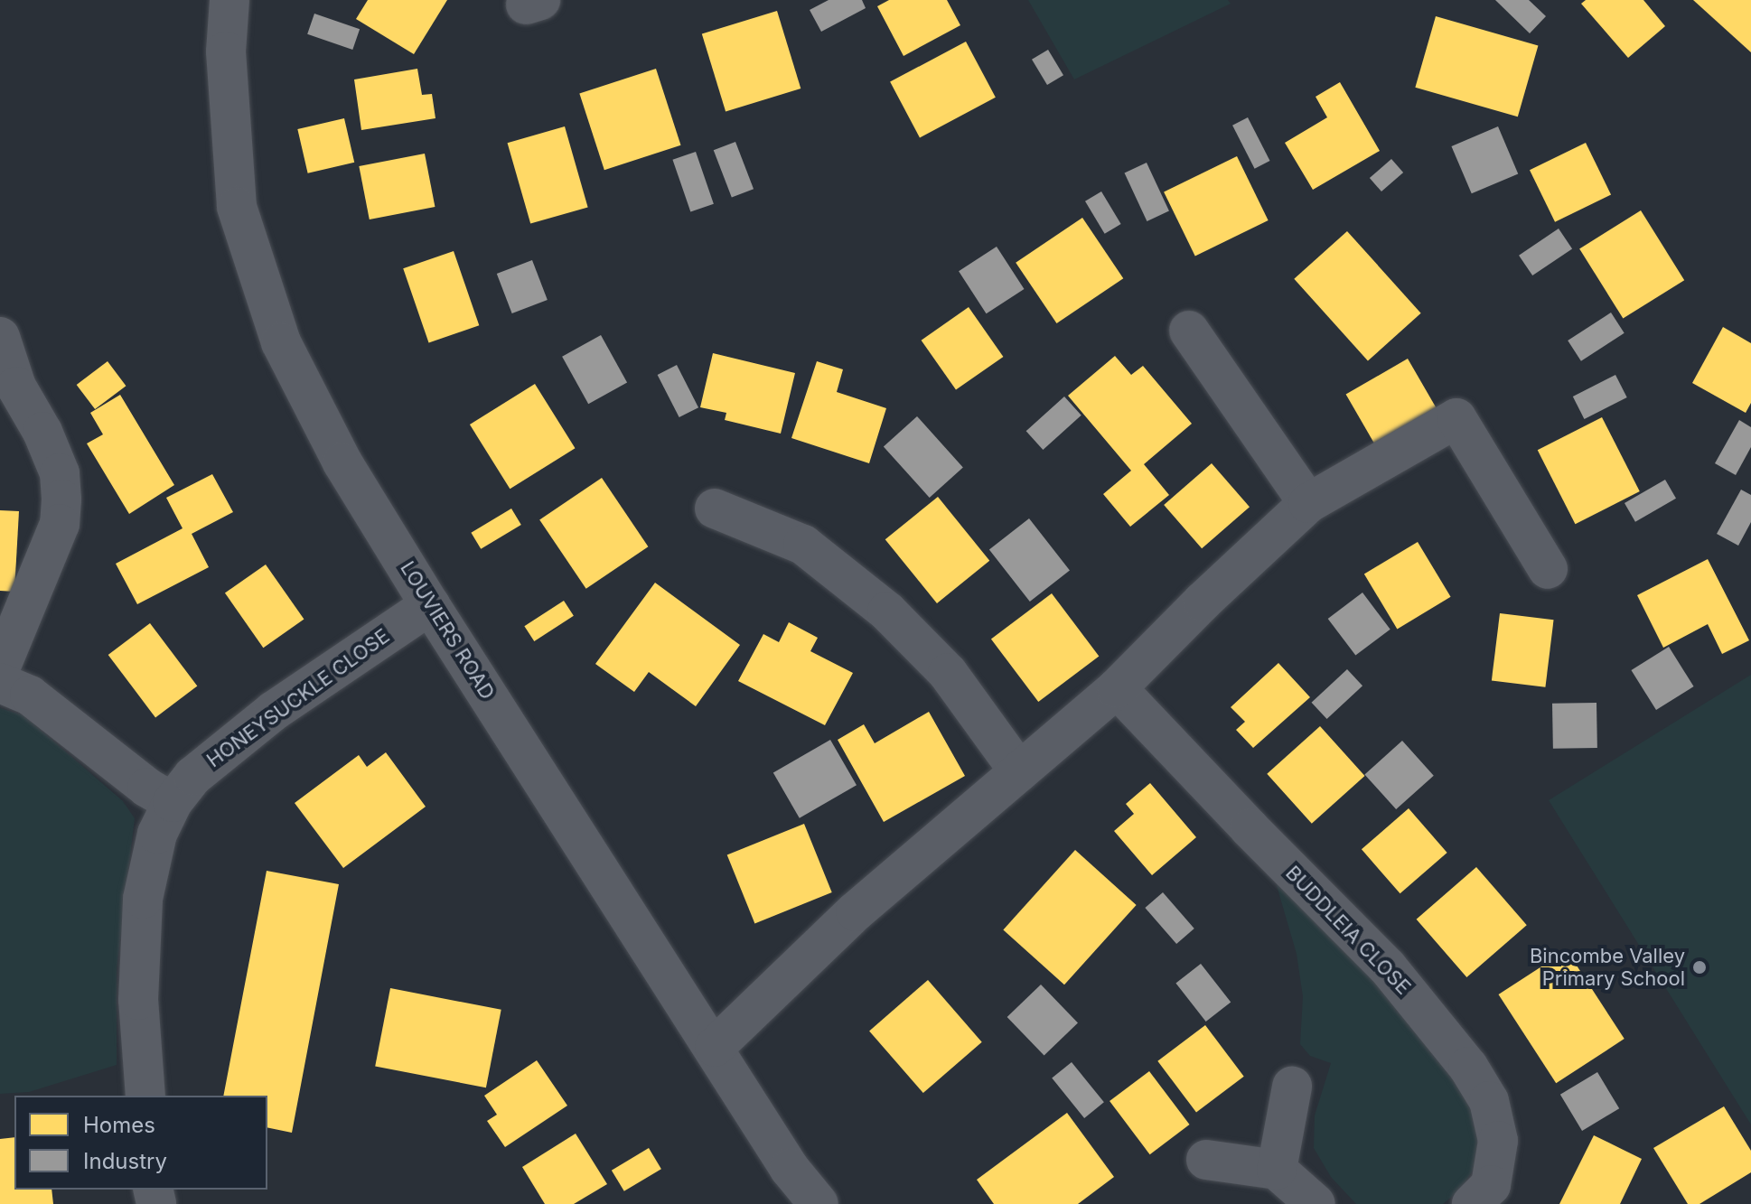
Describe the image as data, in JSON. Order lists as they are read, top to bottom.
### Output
{
  "streets": {
    "street": ["LOUVIERS ROAD", "HONEYSUCKLE CLOSE", "BUDDLEIA CLOSE"]
  },
  "crossings": [
    ["LOUVIERS ROAD", "HONEYSUCKLE CLOSE"]
  ],
  "places": ["Bincombe Valley Primary School"],
  "legend": ["Homes", "Industry"]
}
